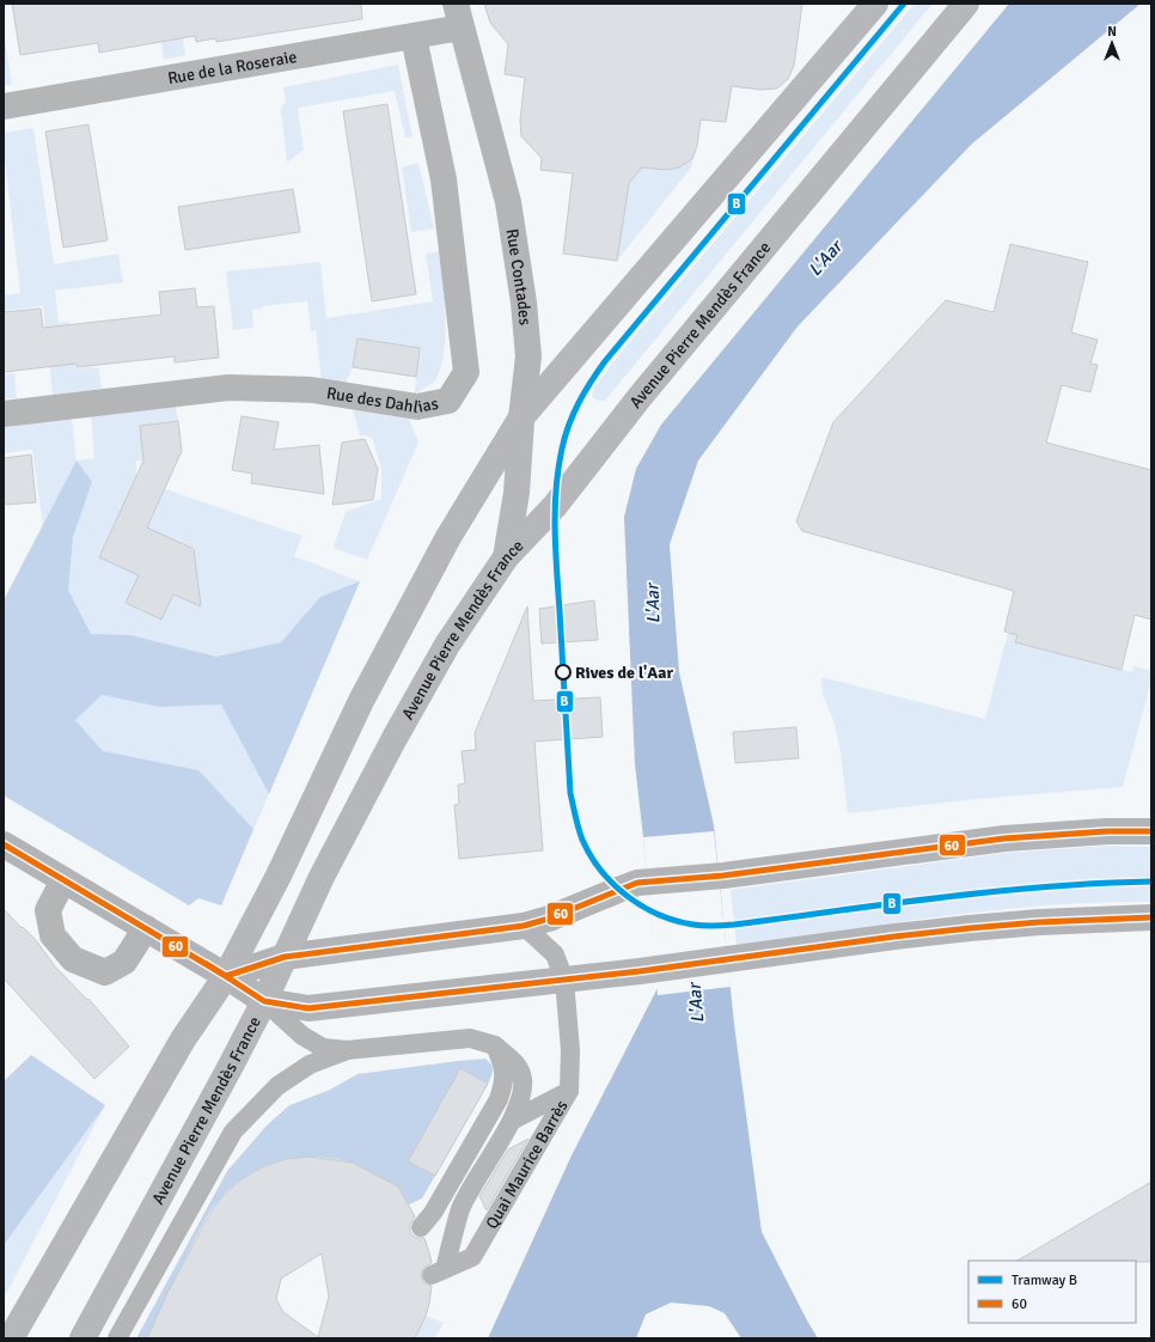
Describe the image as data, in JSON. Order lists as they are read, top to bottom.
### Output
{
  "streets": {
    "main road": ["Rue Contades", "Avenue Pierre Mendès France"],
    "street": ["Rue de la Roseraie", "Rue des Dahlias"],
    "lane": ["Quai Maurice Barrès"]
  },
  "crossings": [
    ["Rue de la Roseraie", "Rue Contades"],
    ["Rue de la Roseraie", "Rue des Dahlias"],
    ["Rue Contades", "Avenue Pierre Mendès France"]
  ],
  "water": ["L'Aar"],
  "places": ["Rives de l'Aar"],
  "lines": ["tram line B", "transit line 60"],
  "legend": ["Tramway B", "60"],
  "north": "top"
}
